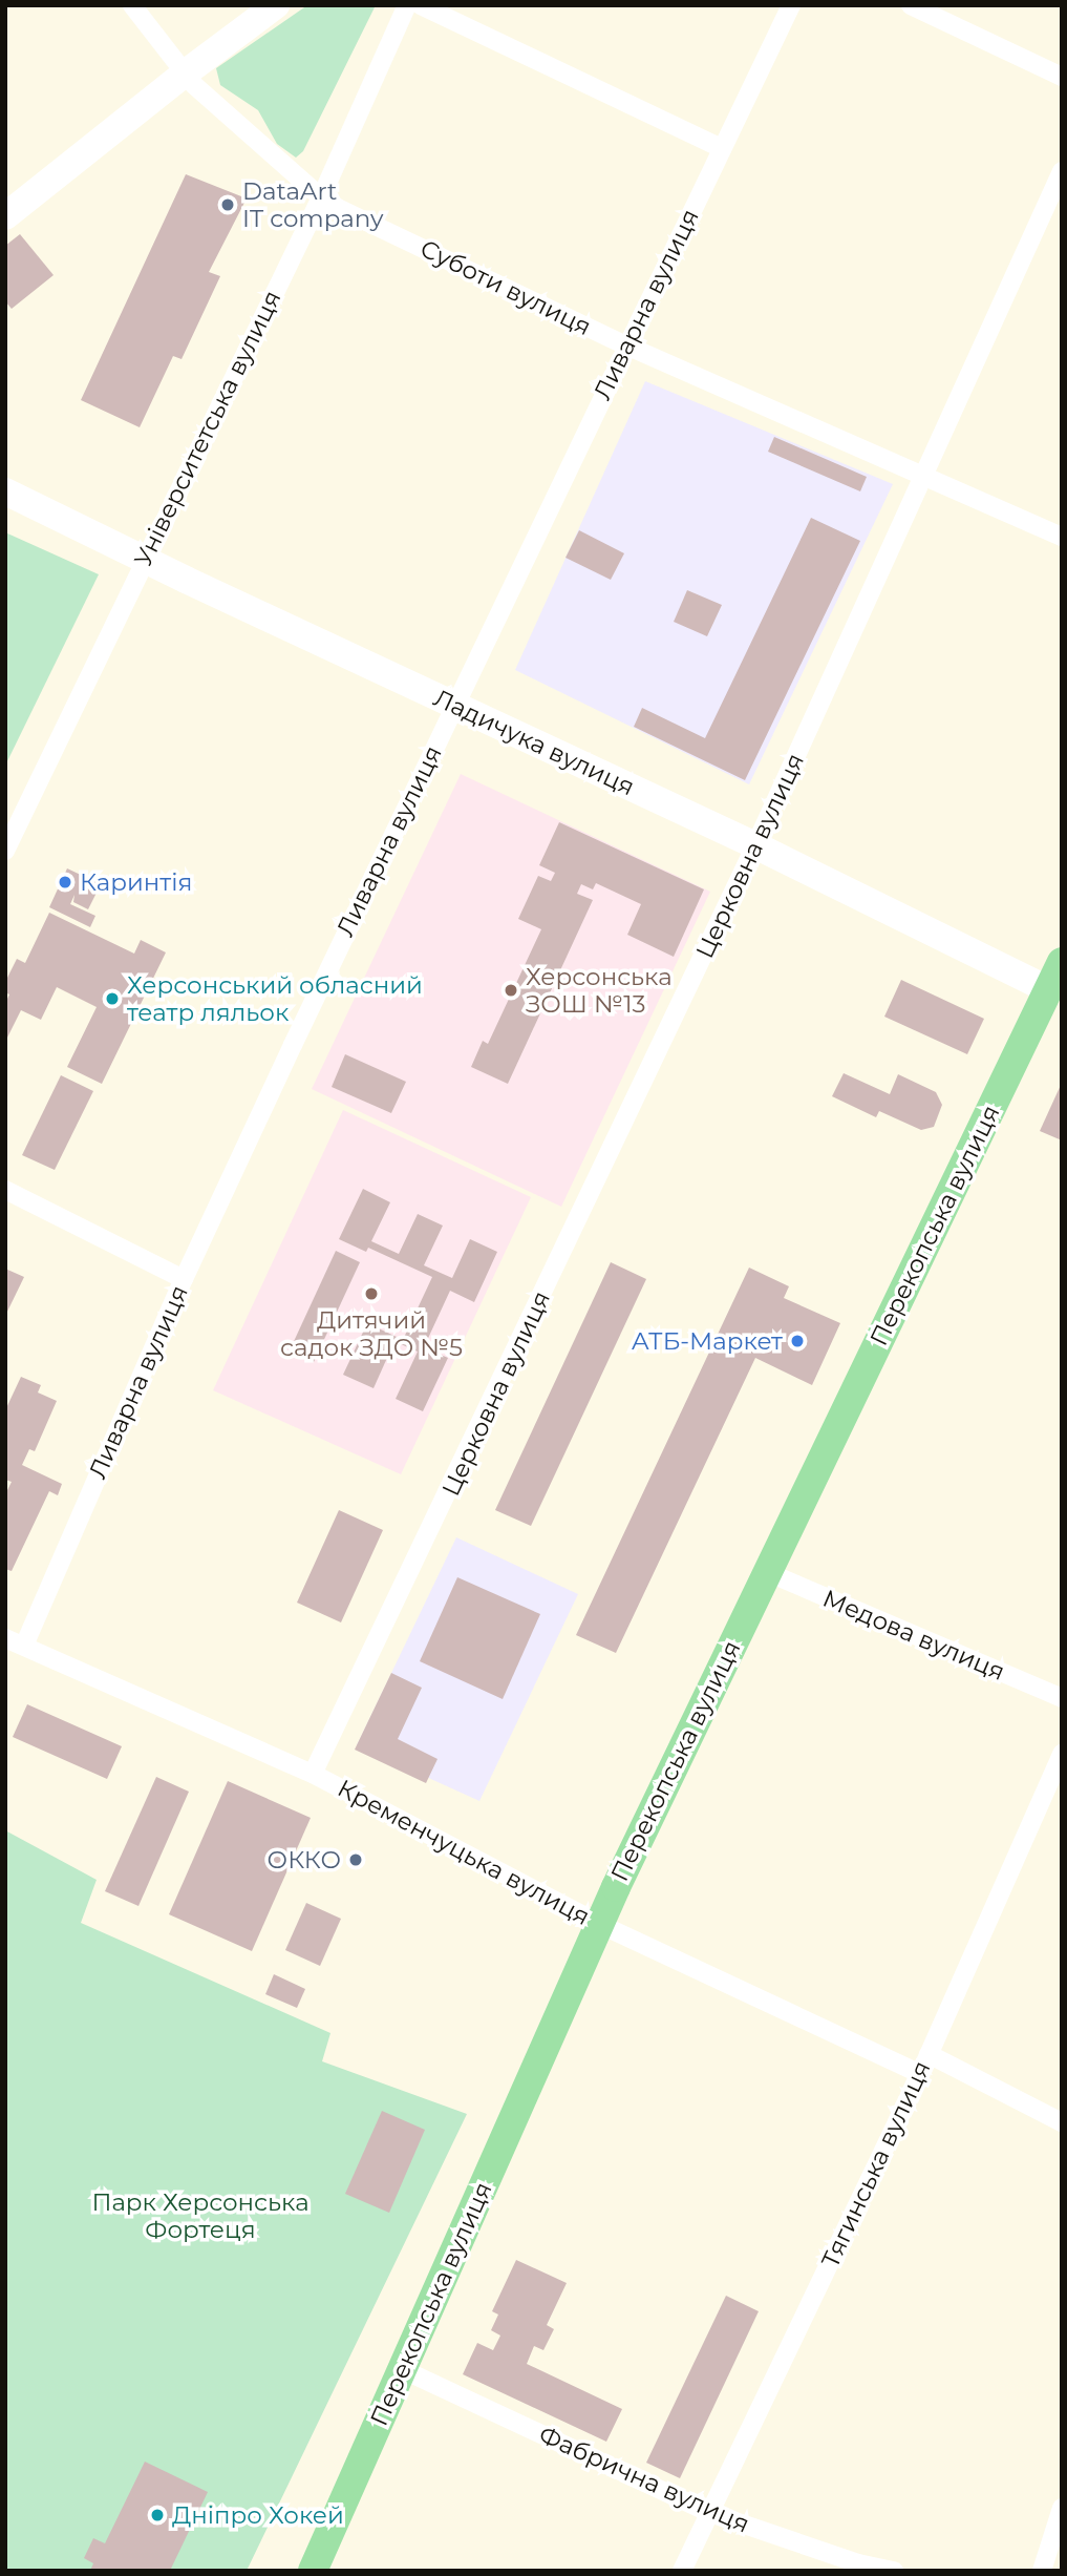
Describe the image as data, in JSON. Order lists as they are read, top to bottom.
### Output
{
  "streets": {
    "main road": ["Перекопська вулиця"],
    "street": [
      "Суботи вулиця",
      "Ливарна вулиця",
      "Університетська вулиця",
      "Ладичука вулиця",
      "Церковна вулиця",
      "Медова вулиця",
      "Кременчуцька вулиця",
      "Тягинська вулиця",
      "Фабрична вулиця"
    ]
  },
  "crossings": [
    ["Суботи вулиця", "Ливарна вулиця"],
    ["Суботи вулиця", "Університетська вулиця"],
    ["Суботи вулиця", "Церковна вулиця"],
    ["Ливарна вулиця", "Ладичука вулиця"],
    ["Ливарна вулиця", "Кременчуцька вулиця"],
    ["Університетська вулиця", "Ладичука вулиця"],
    ["Ладичука вулиця", "Церковна вулиця"],
    ["Ладичука вулиця", "Перекопська вулиця"],
    ["Церковна вулиця", "Кременчуцька вулиця"],
    ["Перекопська вулиця", "Медова вулиця"],
    ["Перекопська вулиця", "Кременчуцька вулиця"],
    ["Перекопська вулиця", "Фабрична вулиця"],
    ["Кременчуцька вулиця", "Тягинська вулиця"],
    ["Тягинська вулиця", "Фабрична вулиця"]
  ],
  "parks": ["Парк Херсонська Фортеця"],
  "places": [
    "DataArt IT company",
    "Каринтія",
    "Херсонська ЗОШ №13",
    "Херсонський обласний театр ляльок",
    "Дитячий садок ЗДО №5",
    "АТБ-Маркет",
    "ОККО",
    "Дніпро Хокей"
  ]
}
